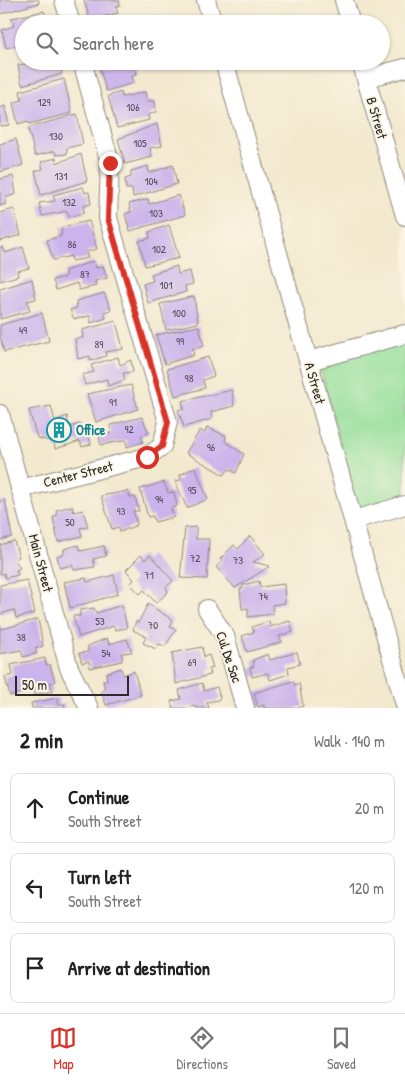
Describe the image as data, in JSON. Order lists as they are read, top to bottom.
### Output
{
  "streets": {
    "street": [
      "B Street",
      "A Street",
      "Center Street",
      "Main Street",
      "Cul De Sac"
    ]
  },
  "crossings": [
    ["Center Street", "Main Street"]
  ],
  "places": {
    "building": ["Office"]
  },
  "house_numbers": [
    "129",
    "106",
    "130",
    "105",
    "131",
    "104",
    "132",
    "103",
    "86",
    "102",
    "87",
    "101",
    "100",
    "49",
    "99",
    "89",
    "98",
    "91",
    "92",
    "96",
    "95",
    "94",
    "93",
    "50",
    "72",
    "73",
    "71",
    "74",
    "53",
    "70",
    "38",
    "54",
    "69"
  ],
  "scale_bar": "50 m",
  "page": {
    "search": "Search here",
    "scale": "50 m",
    "heading": ["2 min", "Walk · 140 m"],
    "list": [
      ["Continue", "South Street", "20 m"],
      ["Turn left", "South Street", "120 m"],
      "Arrive at destination"
    ],
    "nav": ["Map", "Directions", "Saved"]
  }
}
